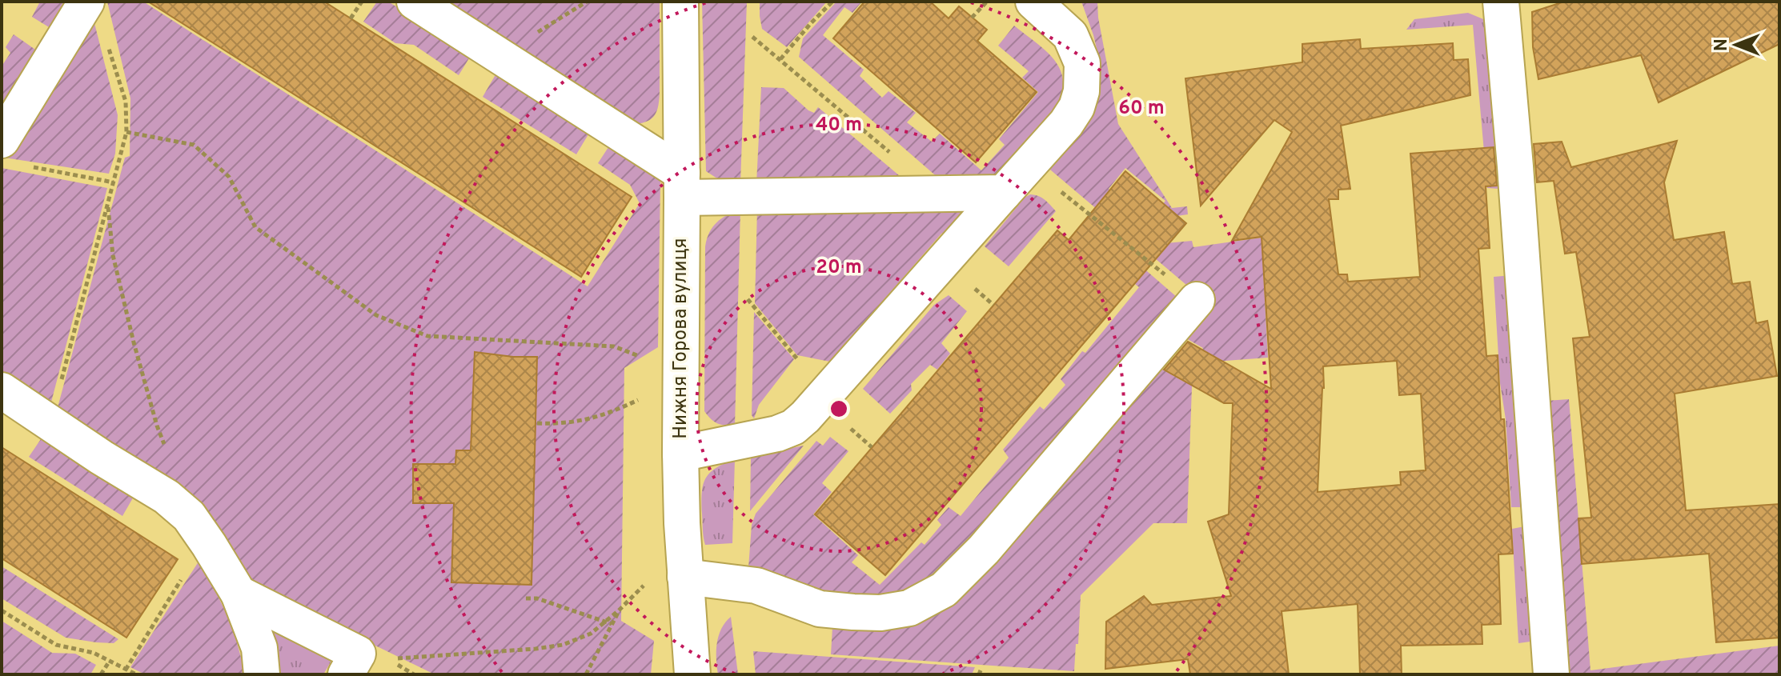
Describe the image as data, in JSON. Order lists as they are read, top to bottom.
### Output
{
  "streets": {
    "street": ["Нижня Горова вулиця"]
  },
  "north": "left",
  "rings": ["60 m", "40 m", "20 m"]
}
